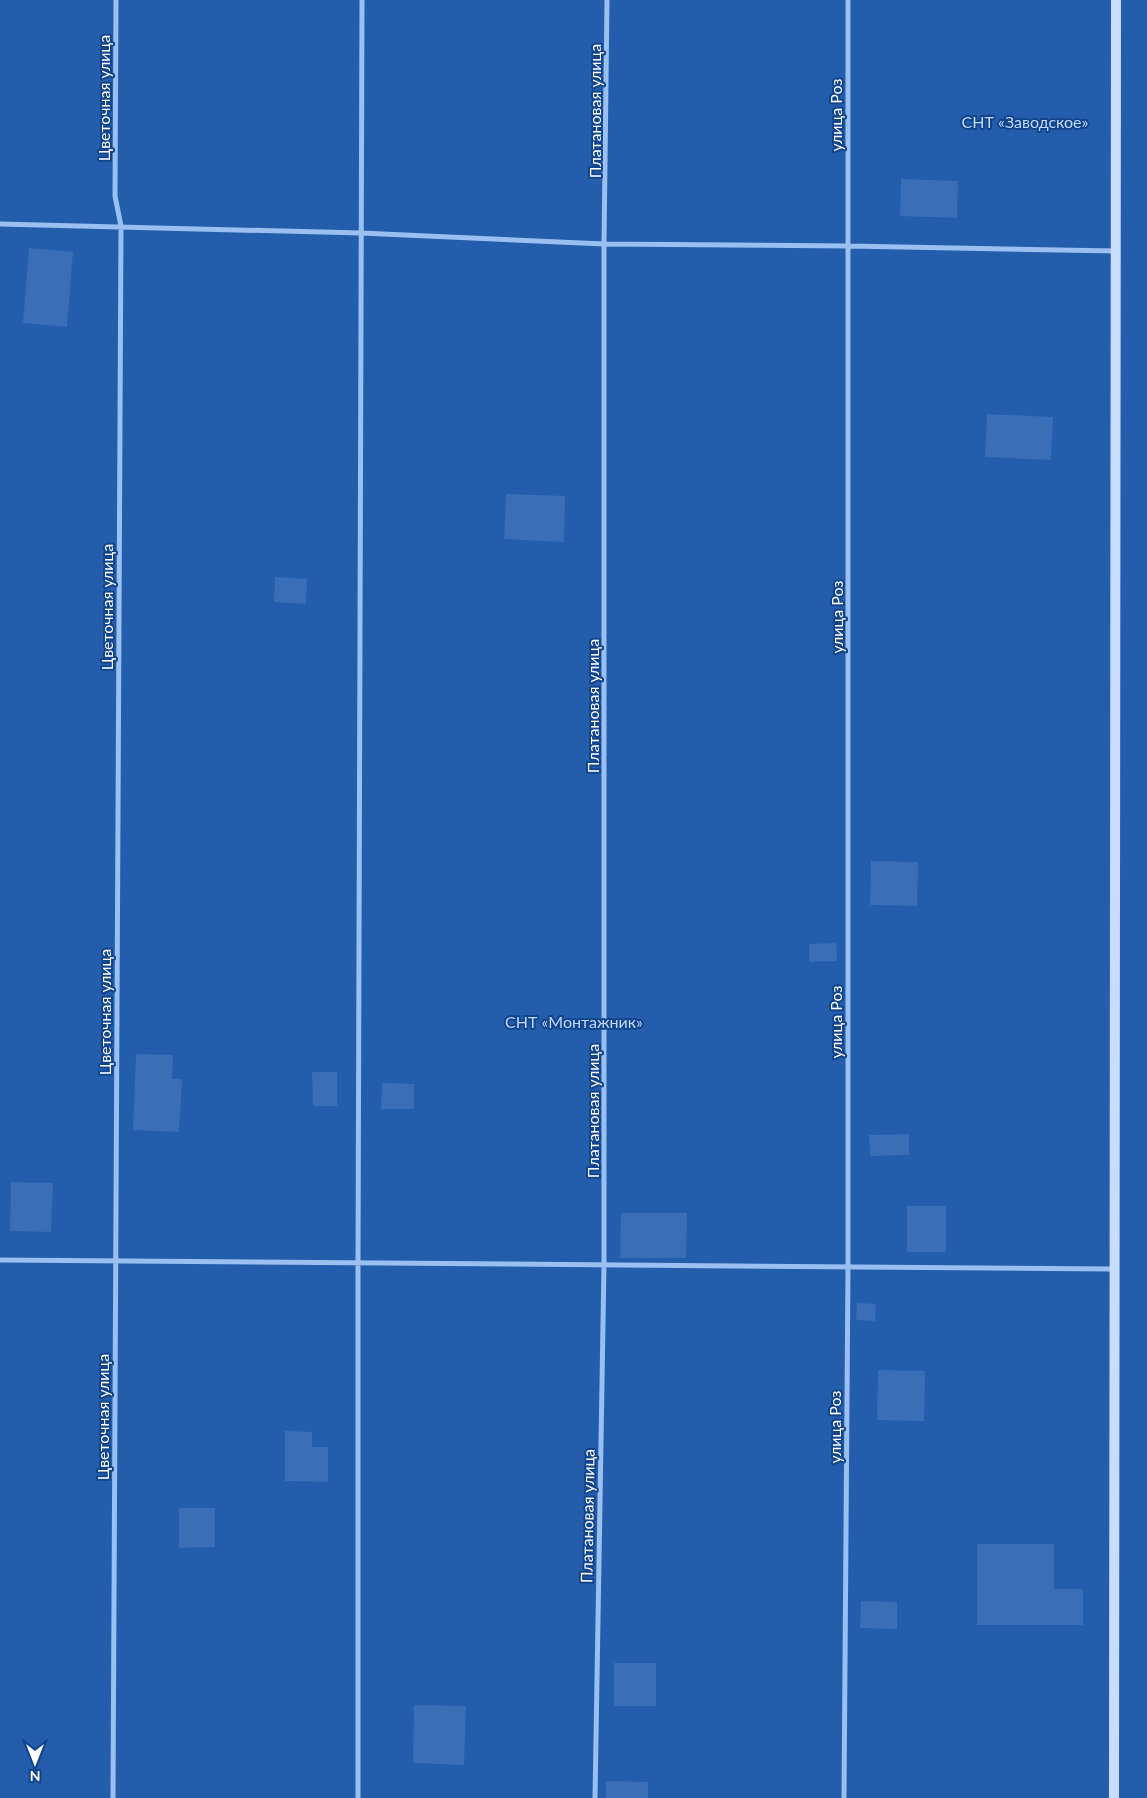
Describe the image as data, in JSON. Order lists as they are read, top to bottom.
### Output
{
  "streets": {
    "street": ["Цветочная улица", "Платановая улица", "улица Роз"]
  },
  "parks": ["СНТ «Заводское»", "СНТ «Монтажник»"],
  "north": "bottom"
}
